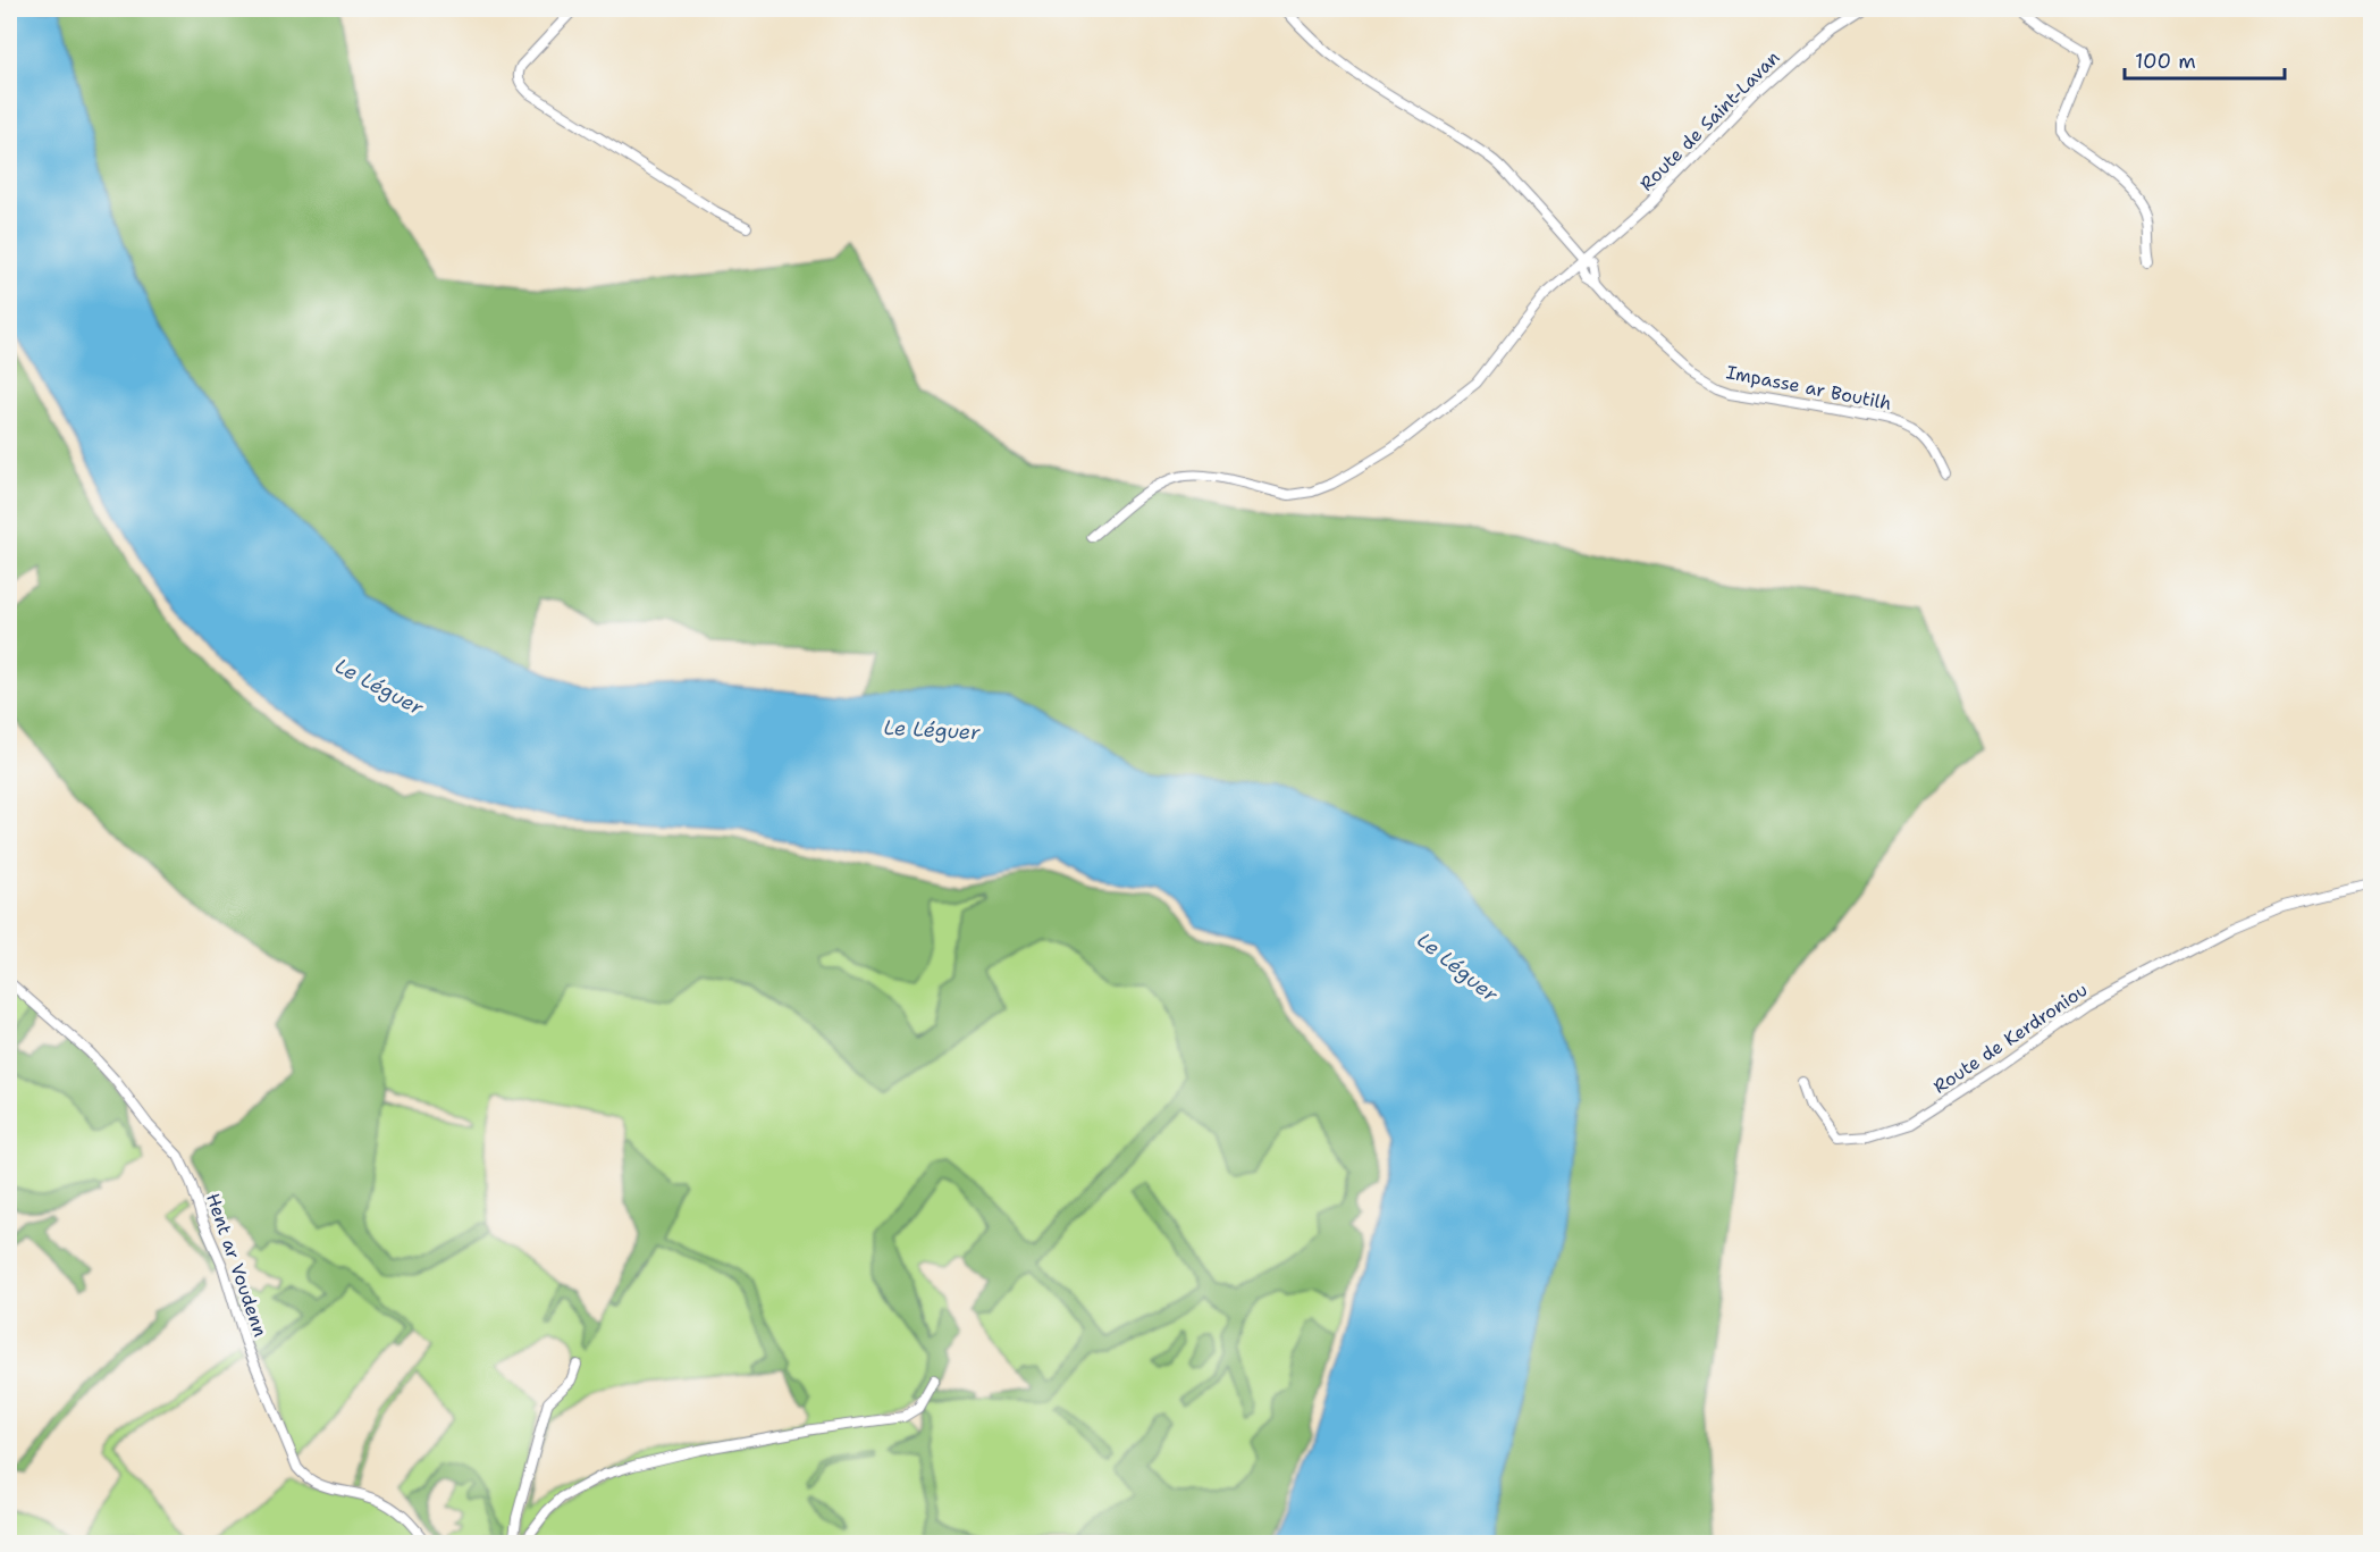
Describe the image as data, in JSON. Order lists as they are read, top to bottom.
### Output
{
  "streets": {
    "street": [
      "Route de Saint-Lavan",
      "Impasse ar Boutilh",
      "Route de Kerdroniou",
      "Hent ar Voudenn"
    ]
  },
  "crossings": [
    ["Route de Saint-Lavan", "Impasse ar Boutilh"]
  ],
  "water": ["Le Léguer"],
  "scale_bar": "100 m"
}
